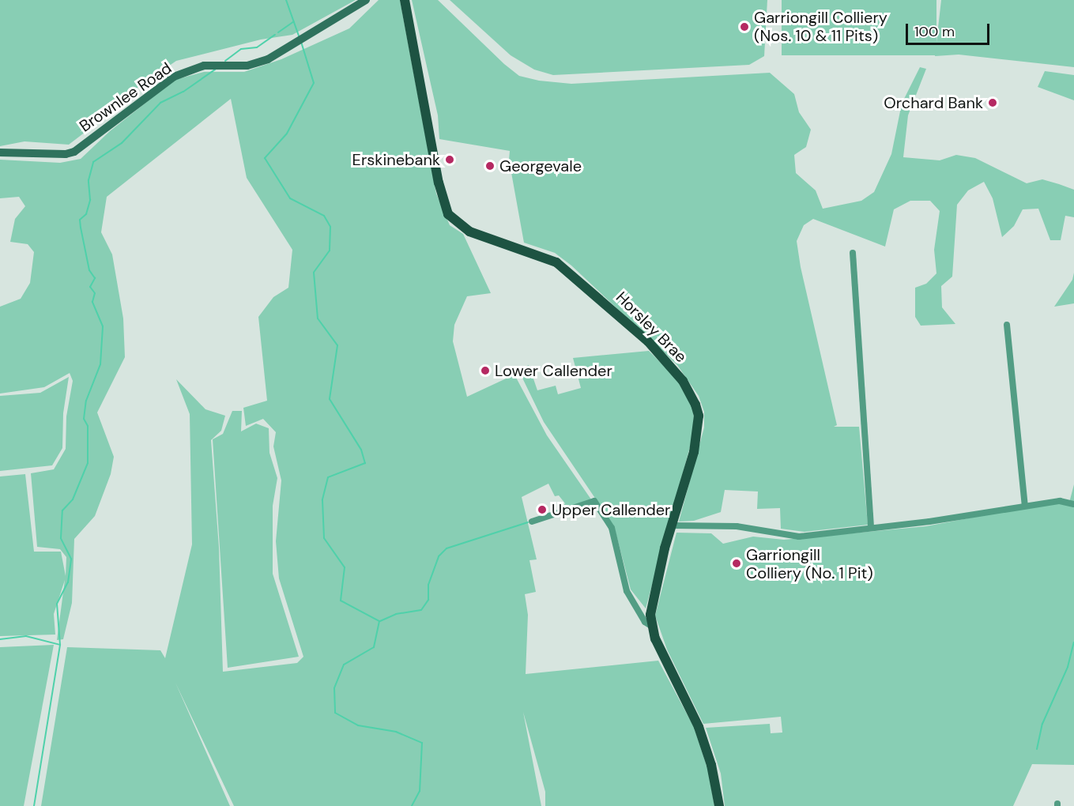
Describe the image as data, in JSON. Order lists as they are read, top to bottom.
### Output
{
  "streets": {
    "main road": ["Brownlee Road", "Horsley Brae"]
  },
  "places": [
    "Garriongill Colliery (Nos. 10 & 11 Pits)",
    "Orchard Bank",
    "Erskinebank",
    "Georgevale",
    "Lower Callender",
    "Upper Callender",
    "Garriongill Colliery (No. 1 Pit)"
  ],
  "scale_bar": "100 m"
}
